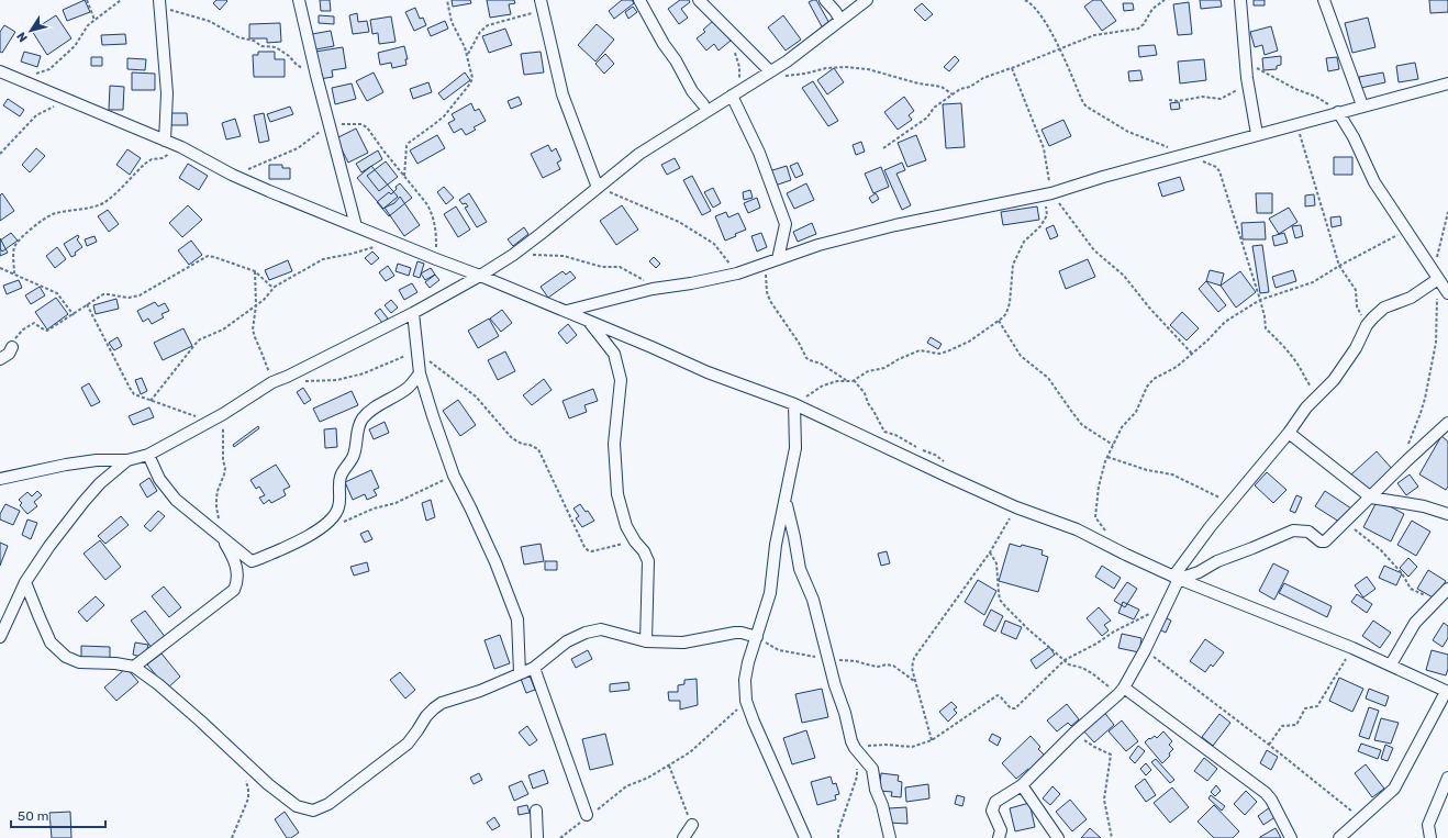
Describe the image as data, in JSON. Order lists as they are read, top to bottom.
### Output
{
  "scale_bar": "50 m",
  "north": "bottom left"
}
